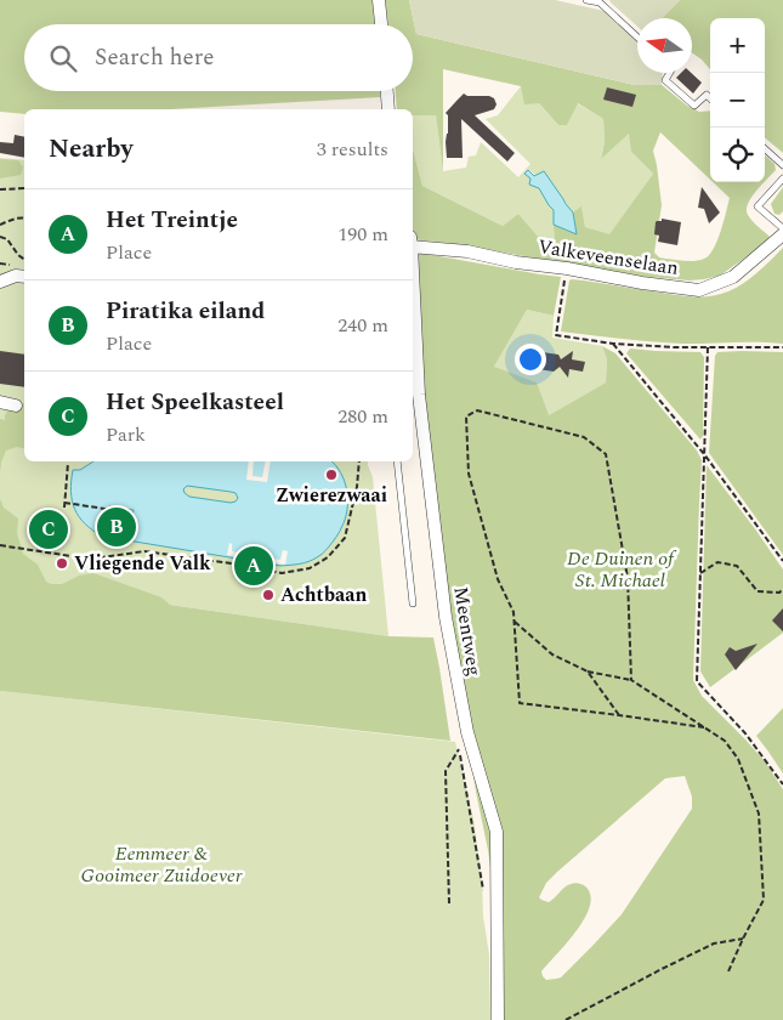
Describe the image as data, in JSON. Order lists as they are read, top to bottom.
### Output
{
  "streets": {
    "street": ["Valkeveenselaan", "Meentweg"]
  },
  "parks": ["De Duinen of St. Michael", "Eemmeer & Gooimeer Zuidoever"],
  "places": ["Zwierezwaai", "Vliegende Valk", "Achtbaan"],
  "north": "left",
  "page": {
    "map_buttons": ["+", "−"],
    "search": "Search here",
    "heading": ["Nearby", "3 results"],
    "list": [
      {
        "mark": "A",
        "name": "Het Treintje",
        "note": "Place",
        "value": "190 m"
      },
      {
        "mark": "B",
        "name": "Piratika eiland",
        "note": "Place",
        "value": "240 m"
      },
      {
        "mark": "C",
        "name": "Het Speelkasteel",
        "note": "Park",
        "value": "280 m"
      }
    ],
    "pins": ["B", "C", "A"]
  }
}
